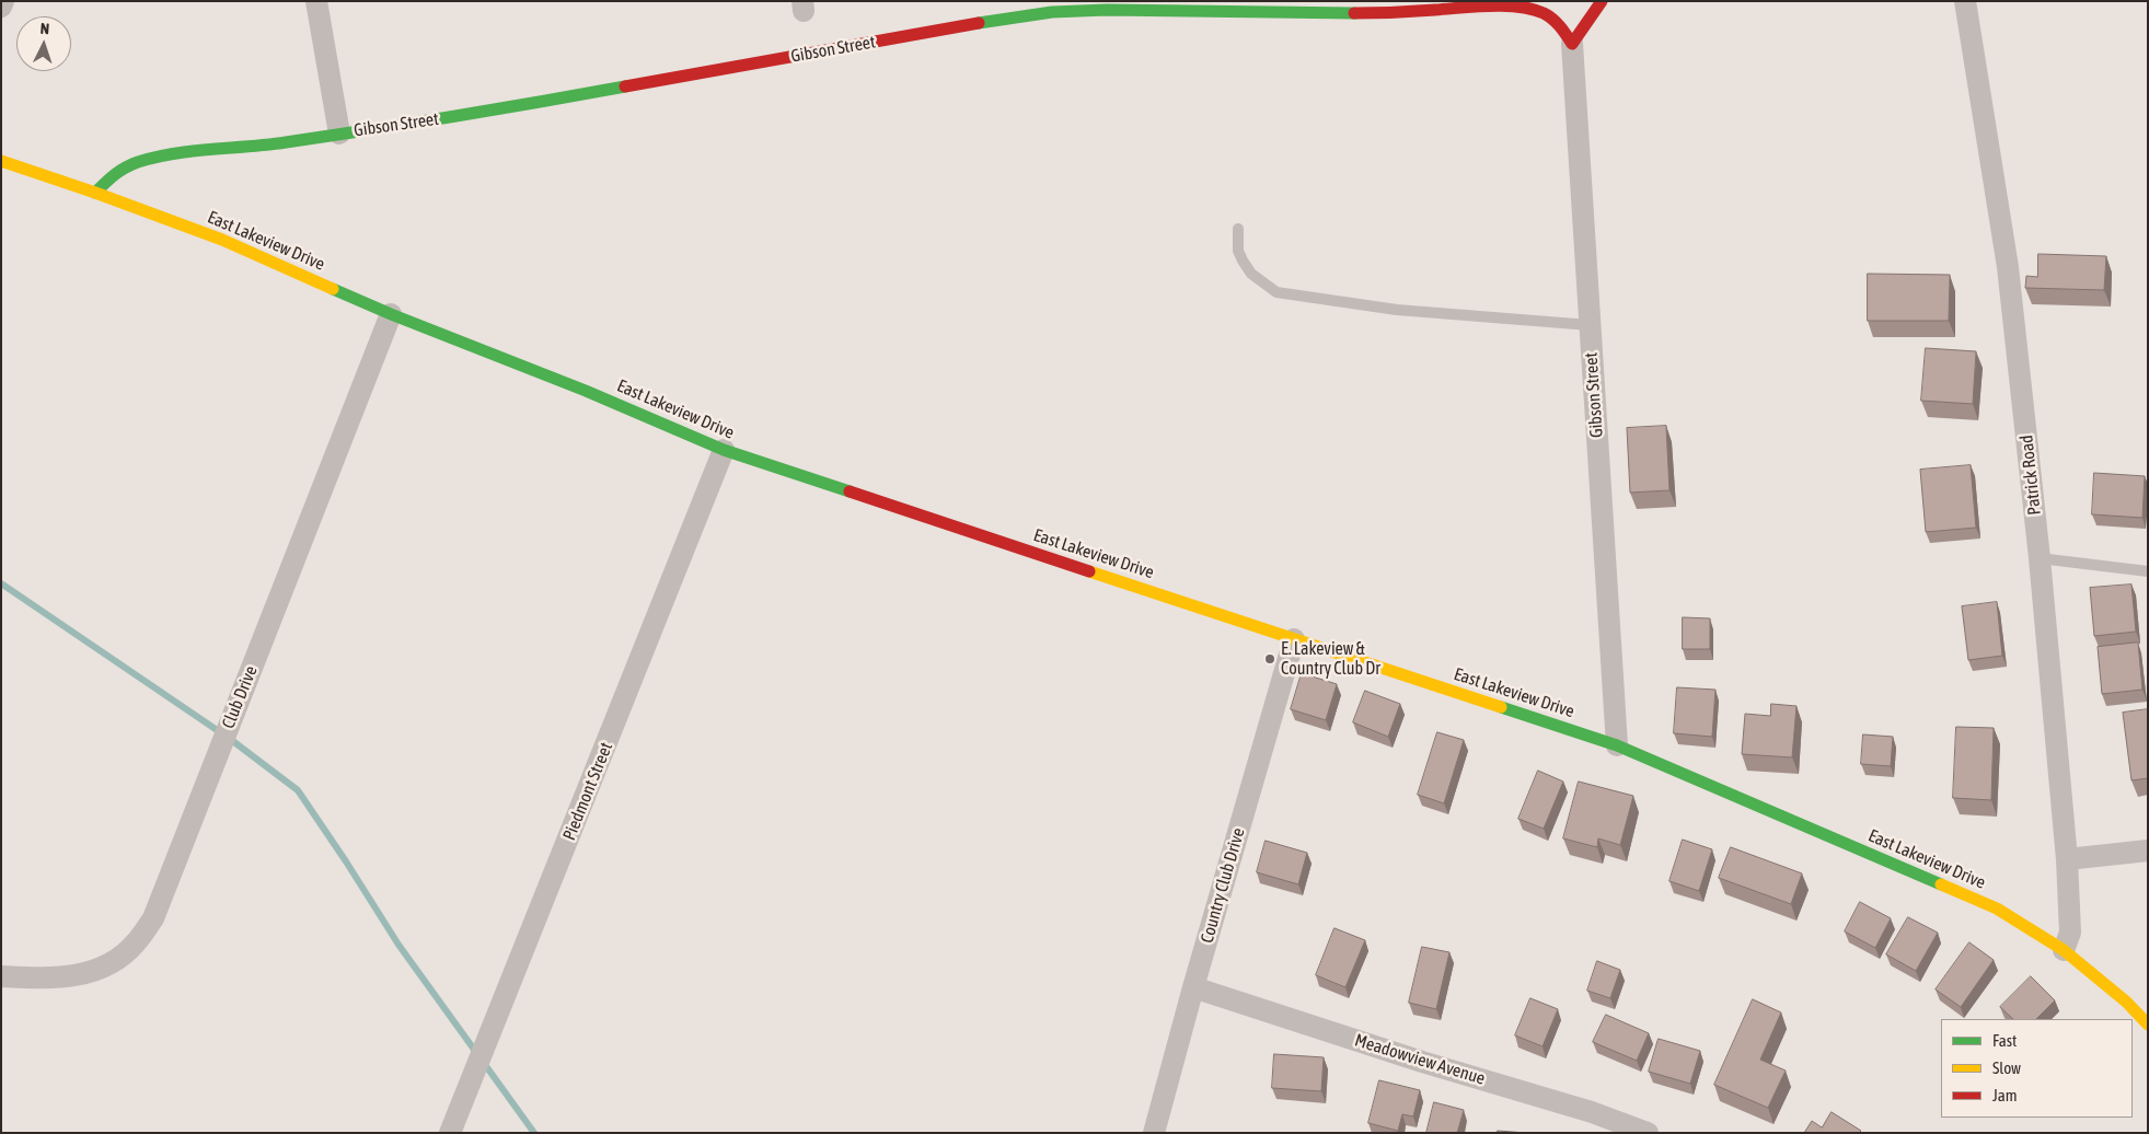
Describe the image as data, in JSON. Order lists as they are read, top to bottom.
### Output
{
  "streets": {
    "street": [
      "Gibson Street",
      "East Lakeview Drive",
      "Patrick Road",
      "Club Drive",
      "Piedmont Street",
      "Country Club Drive",
      "Meadowview Avenue"
    ]
  },
  "crossings": [
    ["Gibson Street", "East Lakeview Drive"],
    ["East Lakeview Drive", "Patrick Road"],
    ["East Lakeview Drive", "Club Drive"],
    ["East Lakeview Drive", "Piedmont Street"],
    ["East Lakeview Drive", "Country Club Drive"],
    ["Country Club Drive", "Meadowview Avenue"]
  ],
  "places": ["E. Lakeview & Country Club Dr"],
  "legend": ["Fast", "Slow", "Jam"],
  "north": "top"
}
